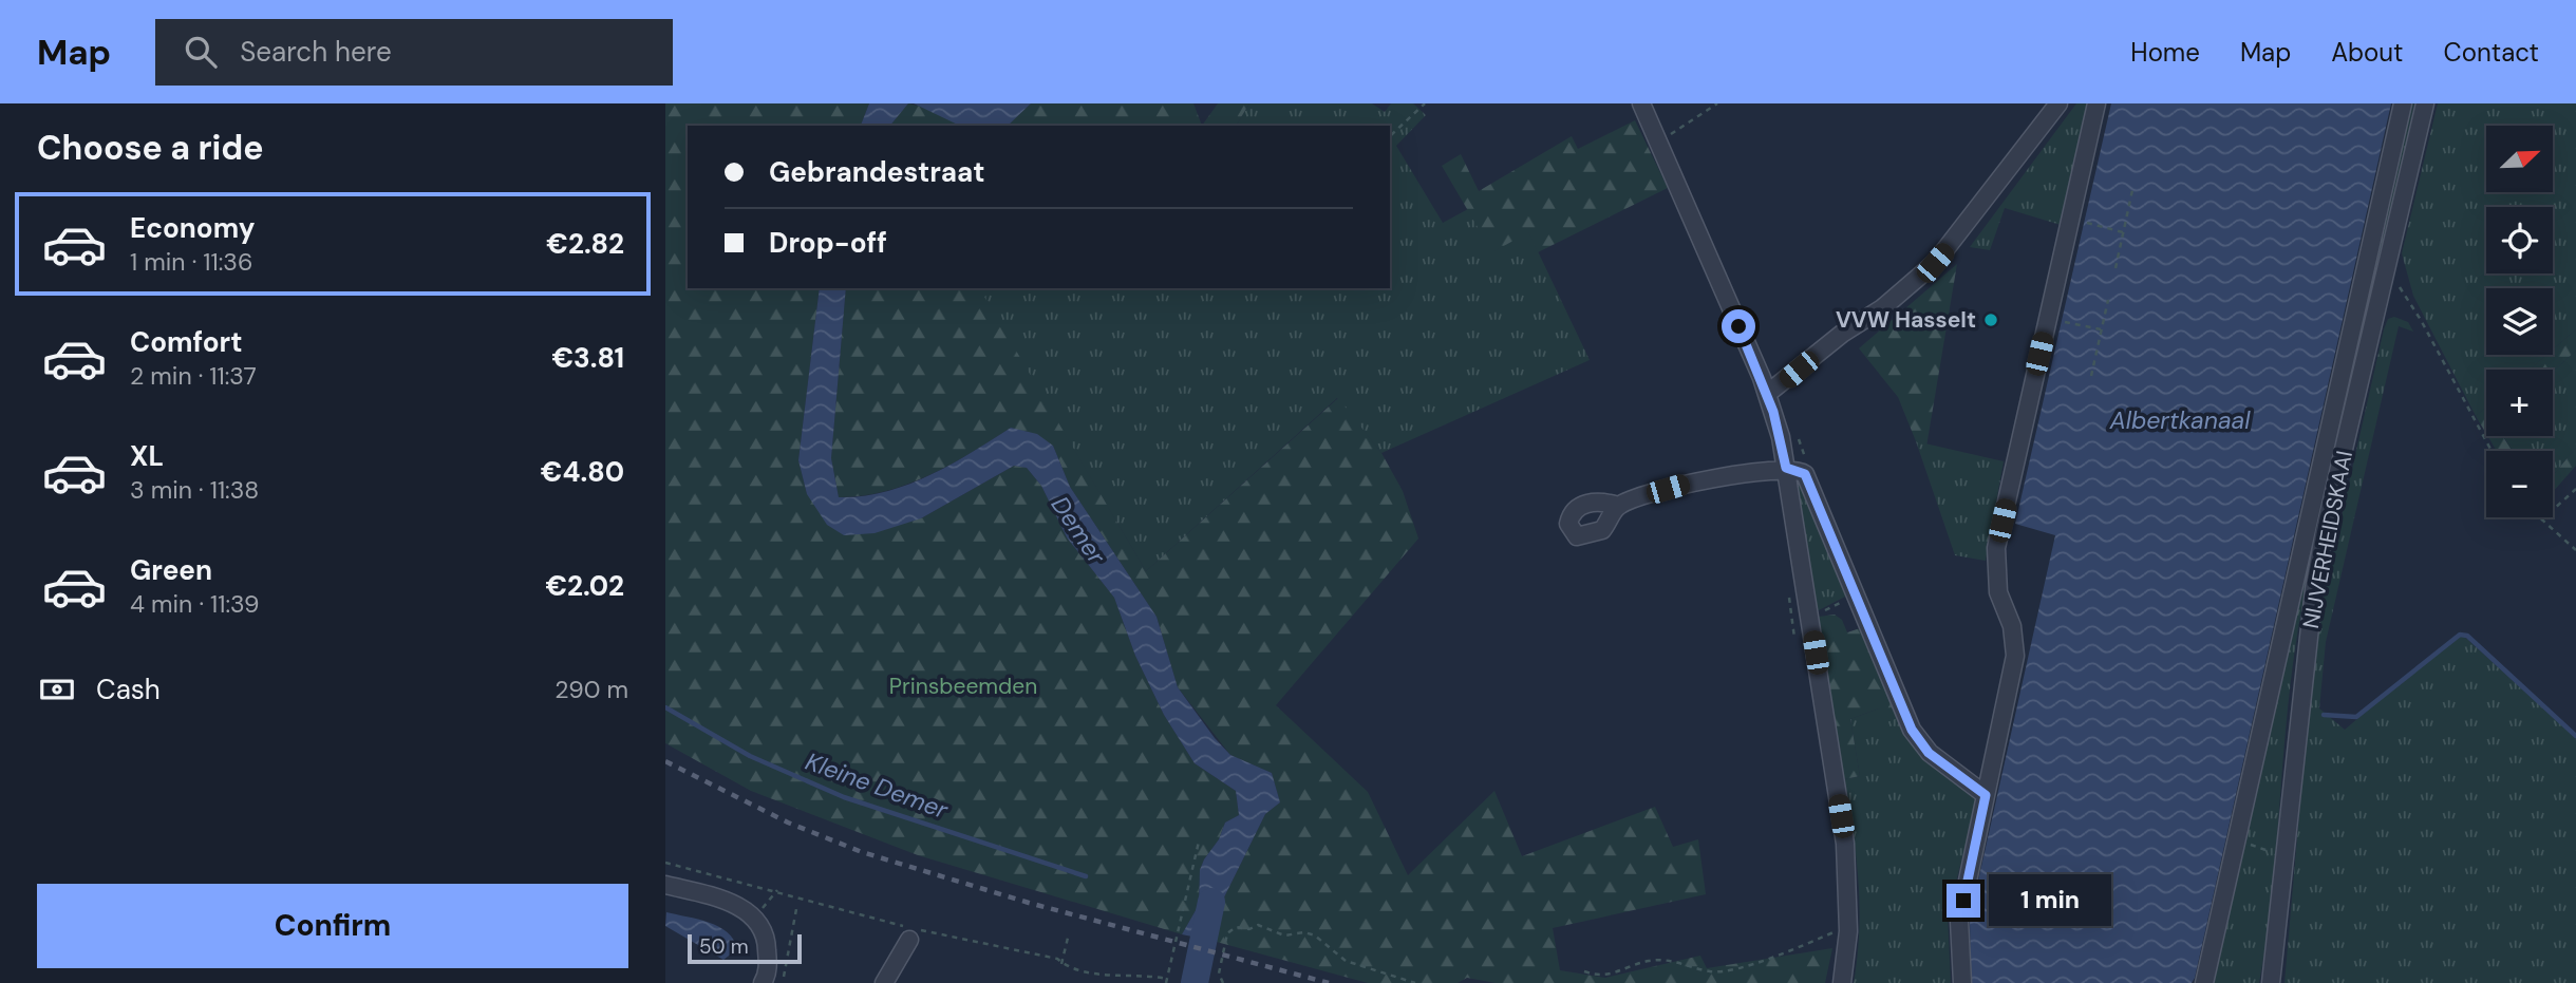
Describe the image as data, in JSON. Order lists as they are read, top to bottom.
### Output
{
  "streets": {
    "street": ["NIJVERHEIDSKAAI"]
  },
  "water": ["Albertkanaal", "Demer", "Kleine Demer"],
  "parks": ["Prinsbeemden"],
  "places": ["VVW Hasselt"],
  "scale_bar": "50 m",
  "north": "top right",
  "page": {
    "header": "Map",
    "search": "Search here",
    "nav": [
      "Home",
      "Map",
      "About",
      "Contact"
    ],
    "heading": "Choose a ride",
    "map_buttons": ["+", "−"],
    "banner": ["Gebrandestraat", "Drop-off"],
    "list": [
      {
        "name": "Economy",
        "note": "1 min · 11:36",
        "value": "€2.82"
      },
      {
        "name": "Comfort",
        "note": "2 min · 11:37",
        "value": "€3.81"
      },
      {
        "name": "XL",
        "note": "3 min · 11:38",
        "value": "€4.80"
      },
      {
        "name": "Green",
        "note": "4 min · 11:39",
        "value": "€2.02"
      }
    ],
    "pay": ["Cash", "290 m"],
    "buttons": "Confirm",
    "bubble": "1 min",
    "scale": "50 m"
  }
}
